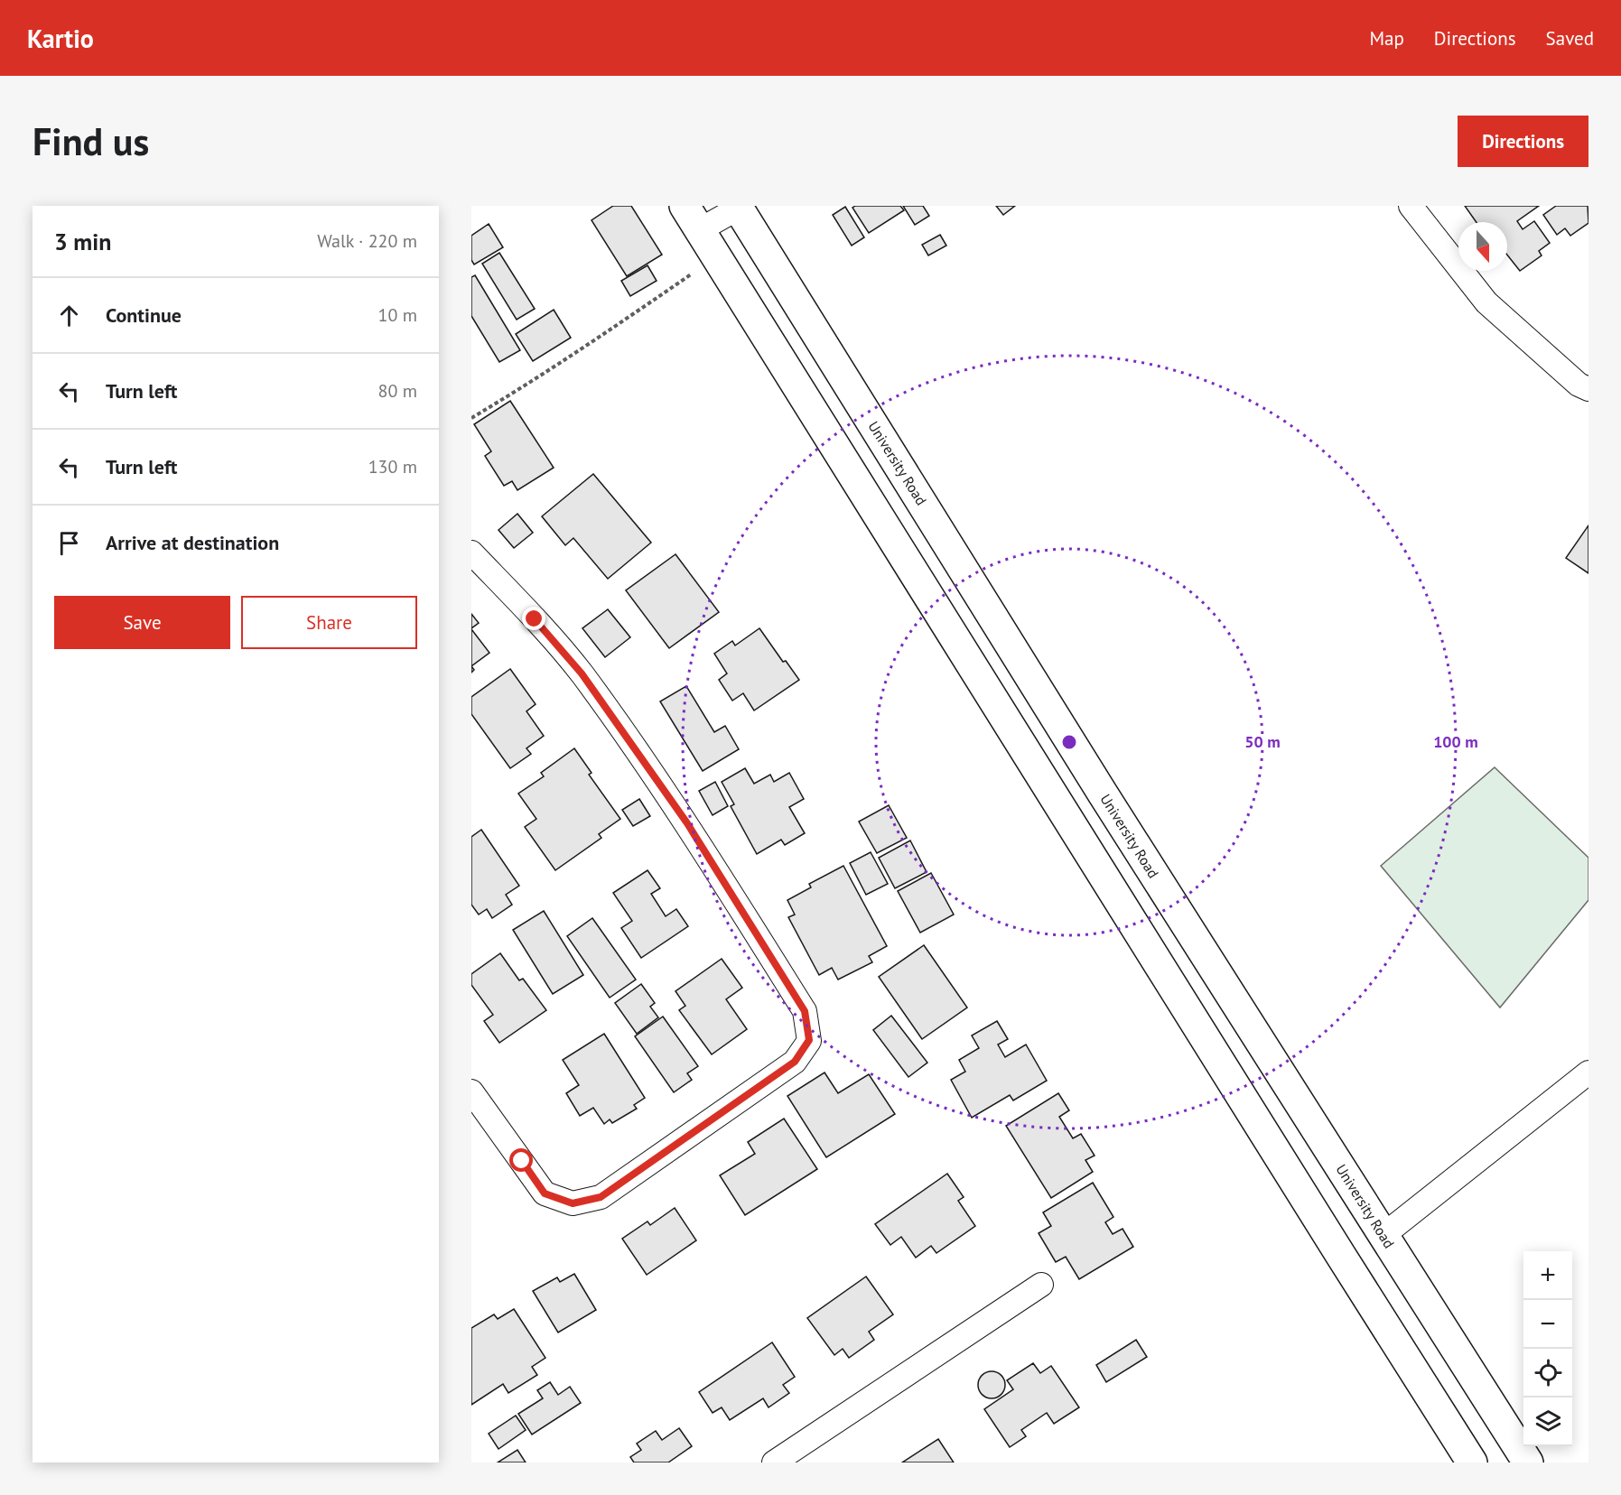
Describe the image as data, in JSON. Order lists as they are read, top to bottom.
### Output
{
  "streets": {
    "highway": ["University Road"]
  },
  "north": "bottom",
  "page": {
    "header": "Kartio",
    "nav": ["Map", "Directions", "Saved"],
    "buttons": [
      "Directions",
      ["Save", "Share"]
    ],
    "title": "Find us",
    "heading": ["3 min", "Walk · 220 m"],
    "list": [
      ["Continue", "10 m"],
      ["Turn left", "80 m"],
      ["Turn left", "130 m"],
      "Arrive at destination"
    ],
    "map_buttons": ["+", "−"]
  },
  "rings": ["50 m", "100 m"]
}
